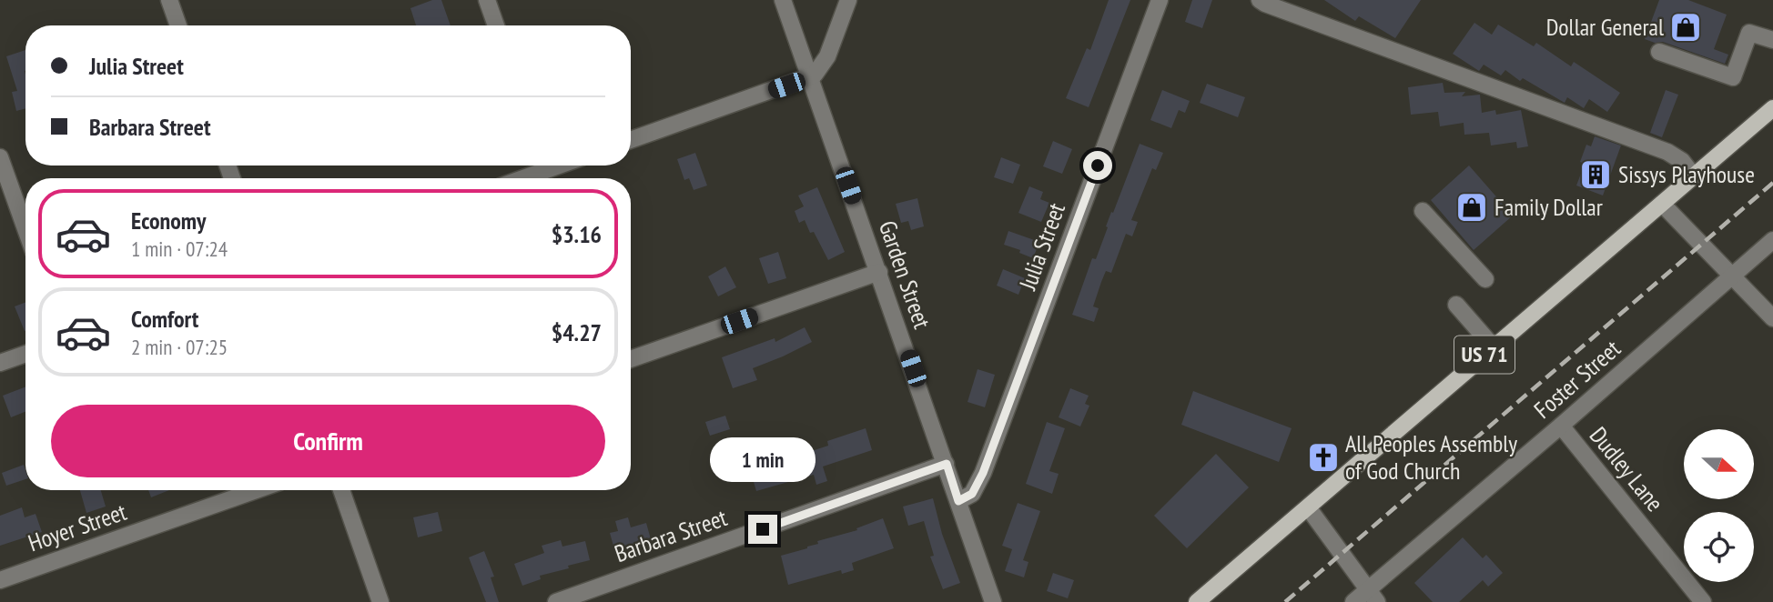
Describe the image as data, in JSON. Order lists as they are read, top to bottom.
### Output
{
  "streets": {
    "main road": ["US 71"],
    "street": [
      "Julia Street",
      "Garden Street",
      "Foster Street",
      "Dudley Lane",
      "Hoyer Street",
      "Barbara Street"
    ]
  },
  "crossings": [
    ["Julia Street", "Garden Street"],
    ["Garden Street", "Barbara Street"],
    ["Foster Street", "Dudley Lane"]
  ],
  "places": {
    "shop": ["Dollar General", "Family Dollar"],
    "building": ["Sissys Playhouse"],
    "church": ["All Peoples Assembly of God Church"]
  },
  "north": "right",
  "page": {
    "banner": ["Julia Street", "Barbara Street"],
    "list": [
      {
        "name": "Economy",
        "note": "1 min · 07:24",
        "value": "$3.16"
      },
      {
        "name": "Comfort",
        "note": "2 min · 07:25",
        "value": "$4.27"
      }
    ],
    "buttons": "Confirm",
    "bubble": "1 min"
  }
}
